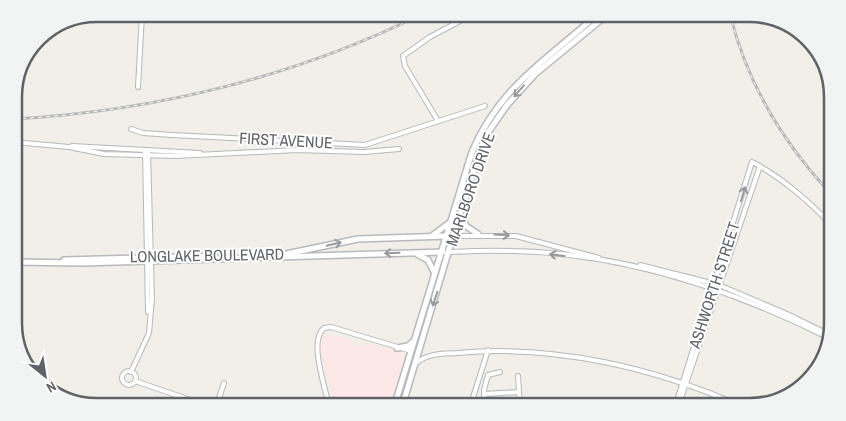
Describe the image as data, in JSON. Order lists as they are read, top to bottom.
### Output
{
  "streets": {
    "main road": ["MARLBORO DRIVE", "LONGLAKE BOULEVARD"],
    "street": ["FIRST AVENUE", "ASHWORTH STREET"]
  },
  "crossings": [
    ["MARLBORO DRIVE", "LONGLAKE BOULEVARD"]
  ],
  "north": "bottom right"
}
